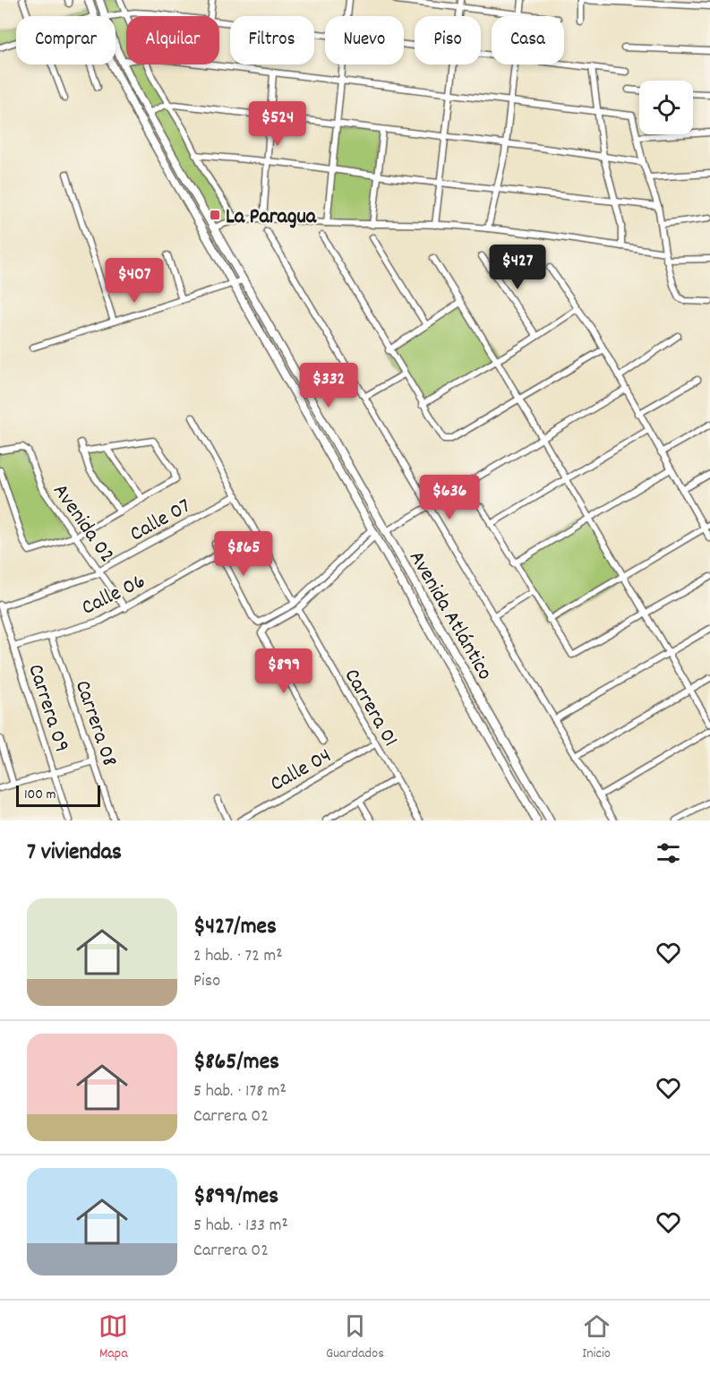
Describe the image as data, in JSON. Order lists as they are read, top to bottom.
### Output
{
  "streets": {
    "street": [
      "Calle 07",
      "Avenida 02",
      "Calle 06",
      "Avenida Atlántico",
      "Carrera 01",
      "Carrera 09",
      "Carrera 08",
      "Calle 04"
    ]
  },
  "crossings": [
    ["Calle 07", "Avenida 02"],
    ["Calle 07", "Carrera 01"],
    ["Calle 07", "Carrera 09"],
    ["Avenida 02", "Calle 06"],
    ["Calle 06", "Carrera 09"],
    ["Calle 06", "Carrera 08"],
    ["Carrera 01", "Calle 04"]
  ],
  "places": {
    "transit": ["La Paragua"]
  },
  "scale_bar": "100 m",
  "page": {
    "chip": [
      "Comprar",
      "Alquilar",
      "Filtros",
      "Nuevo",
      "Piso",
      "Casa"
    ],
    "price": [
      "$524",
      "$427",
      "$407",
      "$332",
      "$636",
      "$865",
      "$899"
    ],
    "scale": "100 m",
    "heading": "7 viviendas",
    "list": [
      {
        "name": "$427/mes",
        "note": "2 hab. · 72 m² · Piso"
      },
      {
        "name": "$865/mes",
        "note": "5 hab. · 178 m² · Carrera 02"
      },
      {
        "name": "$899/mes",
        "note": "5 hab. · 133 m² · Carrera 02"
      }
    ],
    "tabs": ["Mapa", "Guardados", "Inicio"]
  }
}
